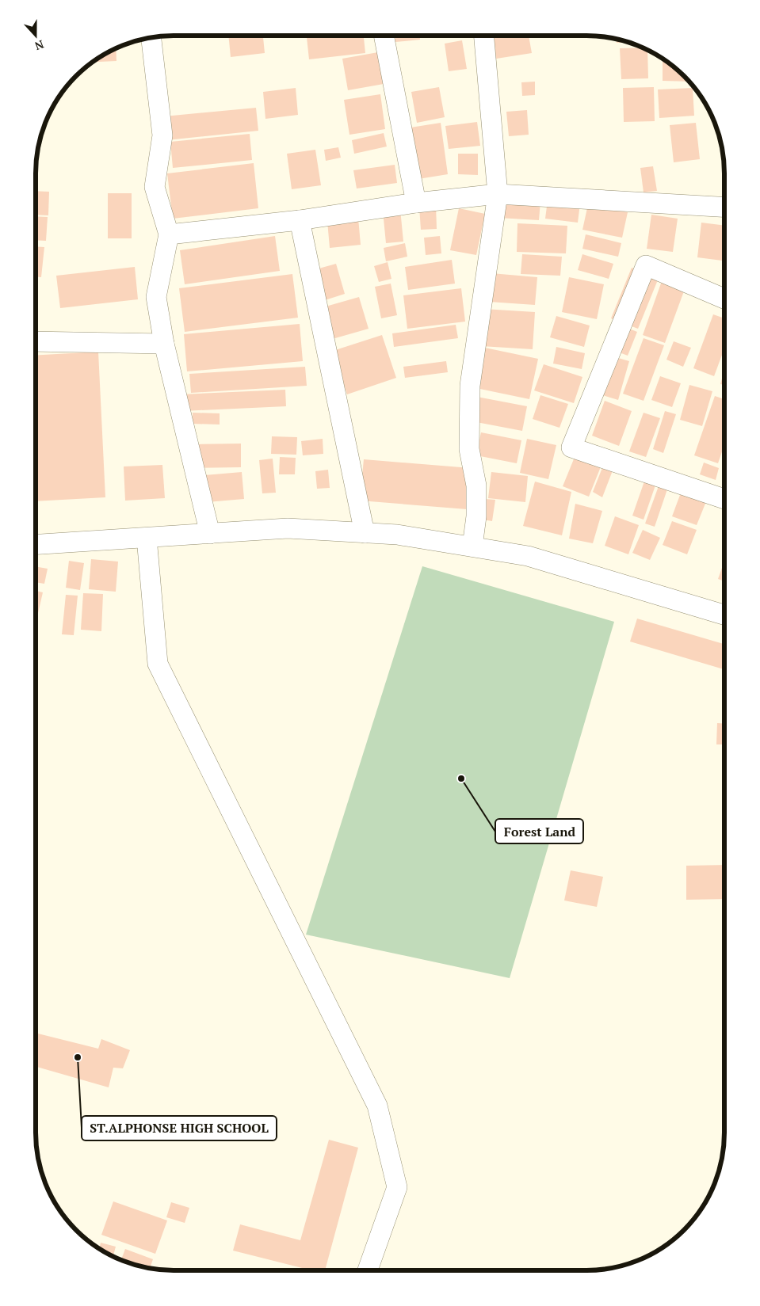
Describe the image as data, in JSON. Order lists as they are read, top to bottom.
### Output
{
  "places": ["Forest Land", "ST.ALPHONSE HIGH SCHOOL"],
  "north": "bottom"
}
